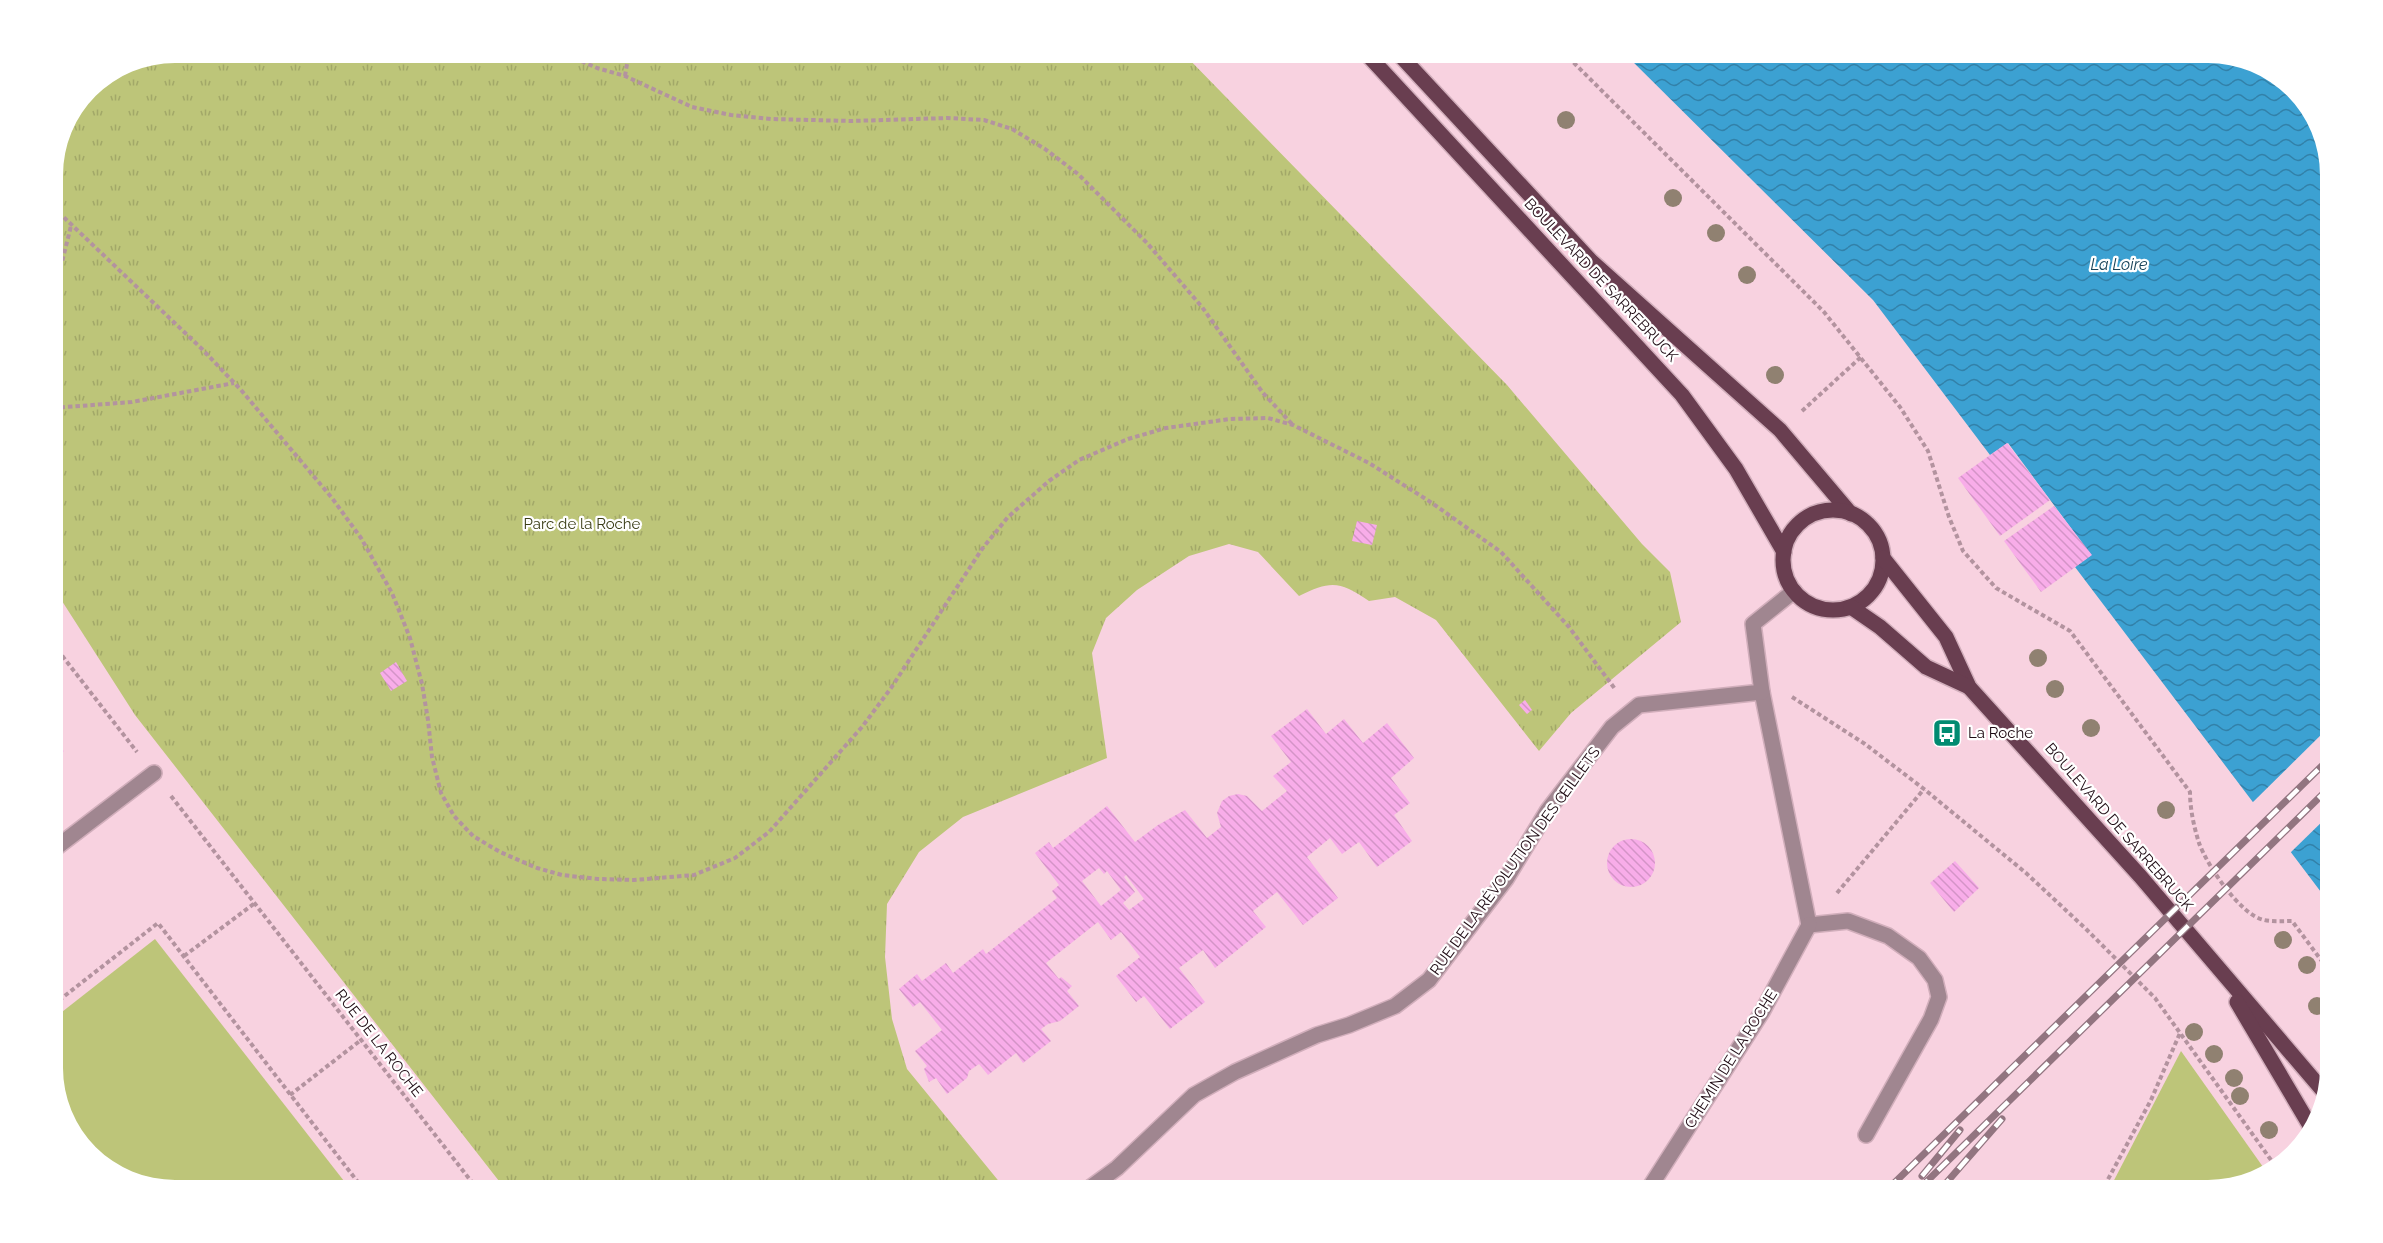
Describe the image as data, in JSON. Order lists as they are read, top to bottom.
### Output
{
  "streets": {
    "main road": ["BOULEVARD DE SARREBRUCK"],
    "street": ["RUE DE LA RÉVOLUTION DES ŒILLETS", "CHEMIN DE LA ROCHE"],
    "path": ["RUE DE LA ROCHE"]
  },
  "water": ["La Loire"],
  "parks": ["Parc de la Roche"],
  "places": {
    "bus stop": ["La Roche"]
  }
}
